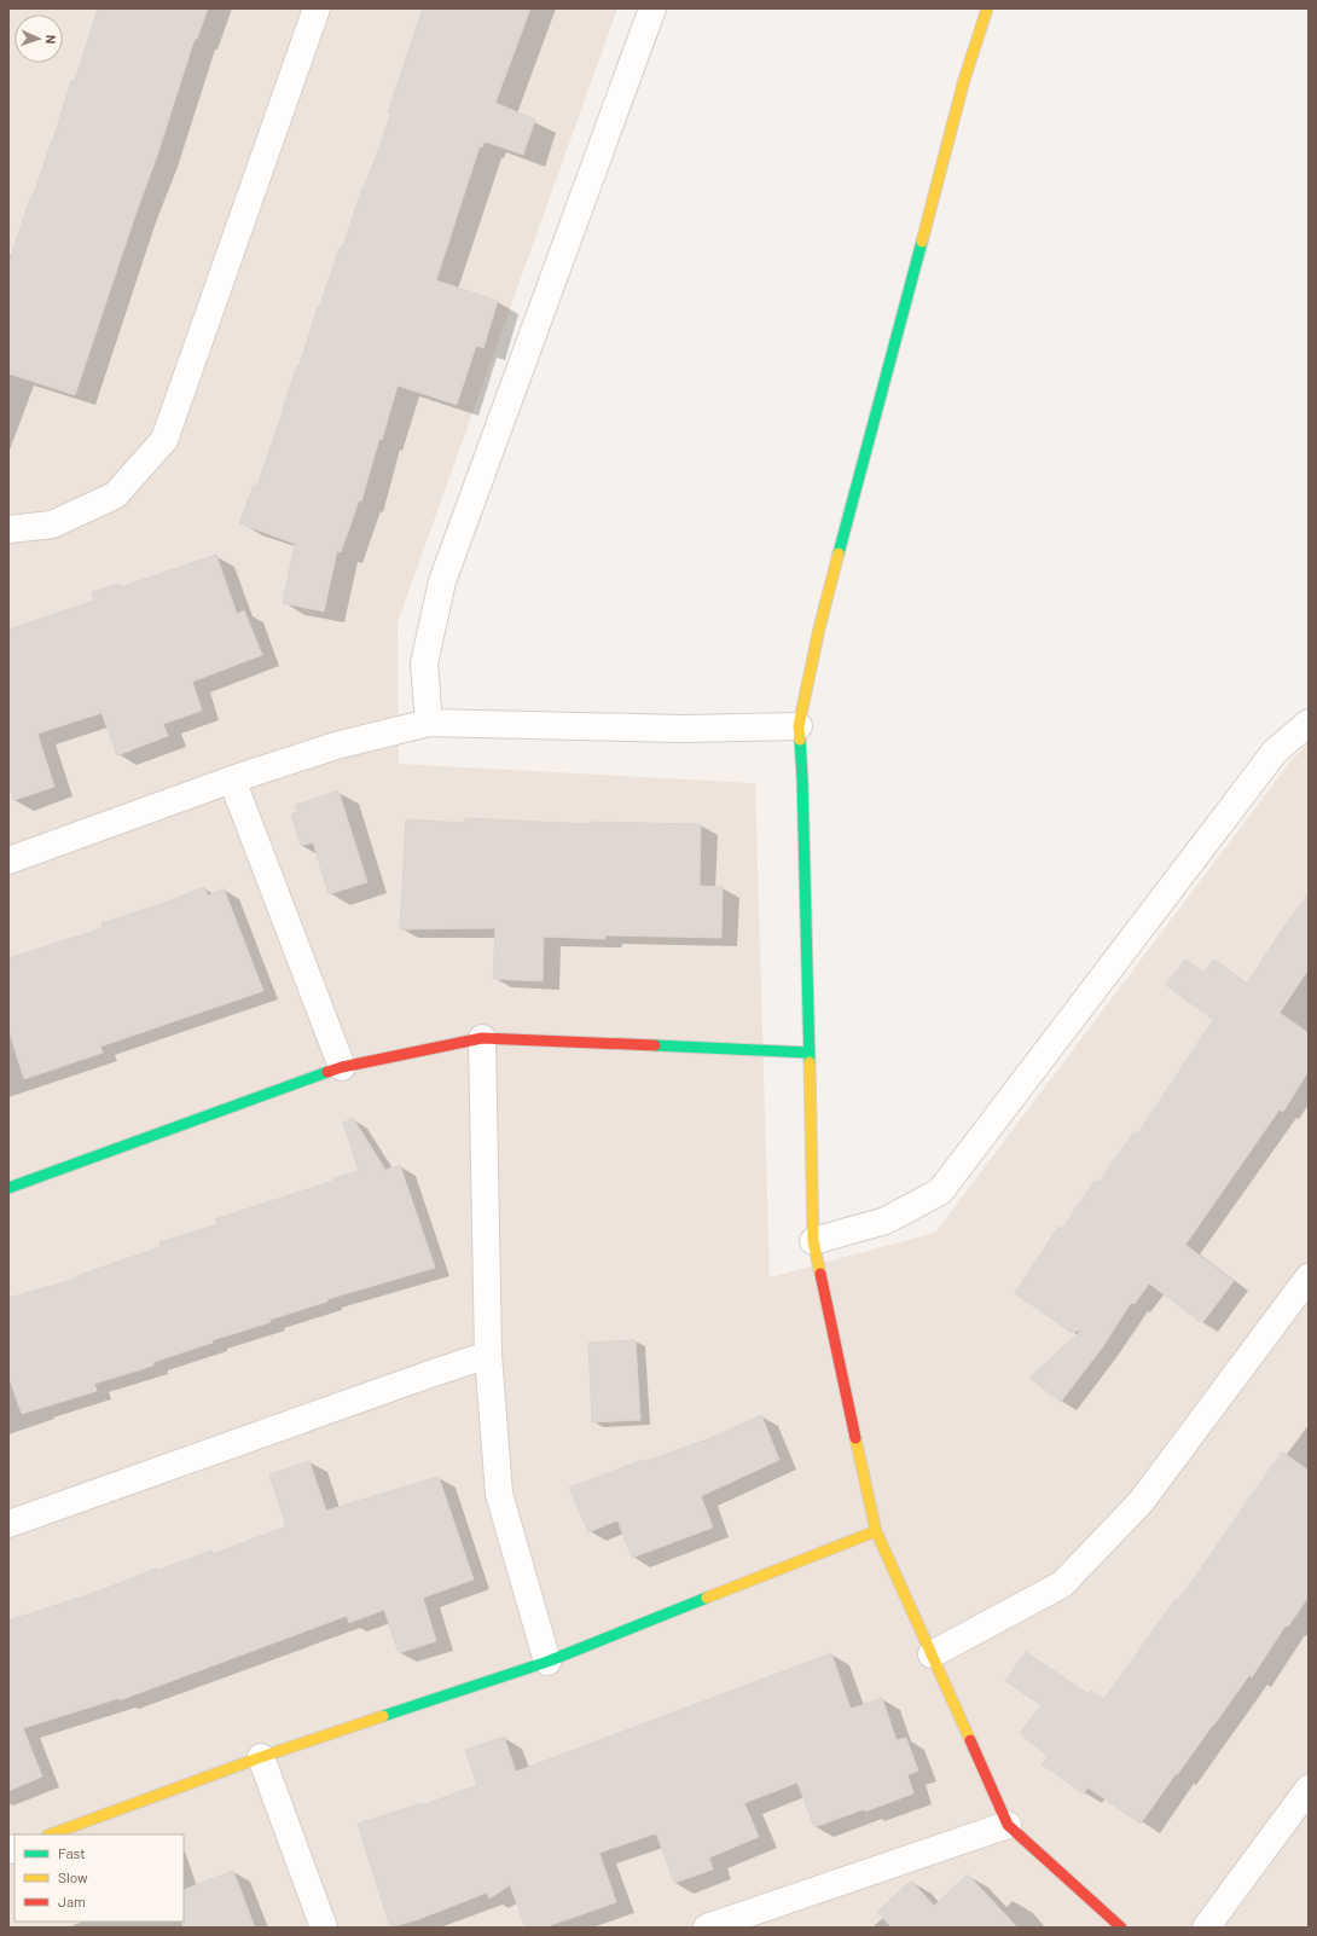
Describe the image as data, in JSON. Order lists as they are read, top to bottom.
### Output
{
  "legend": ["Fast", "Slow", "Jam"],
  "north": "right"
}
